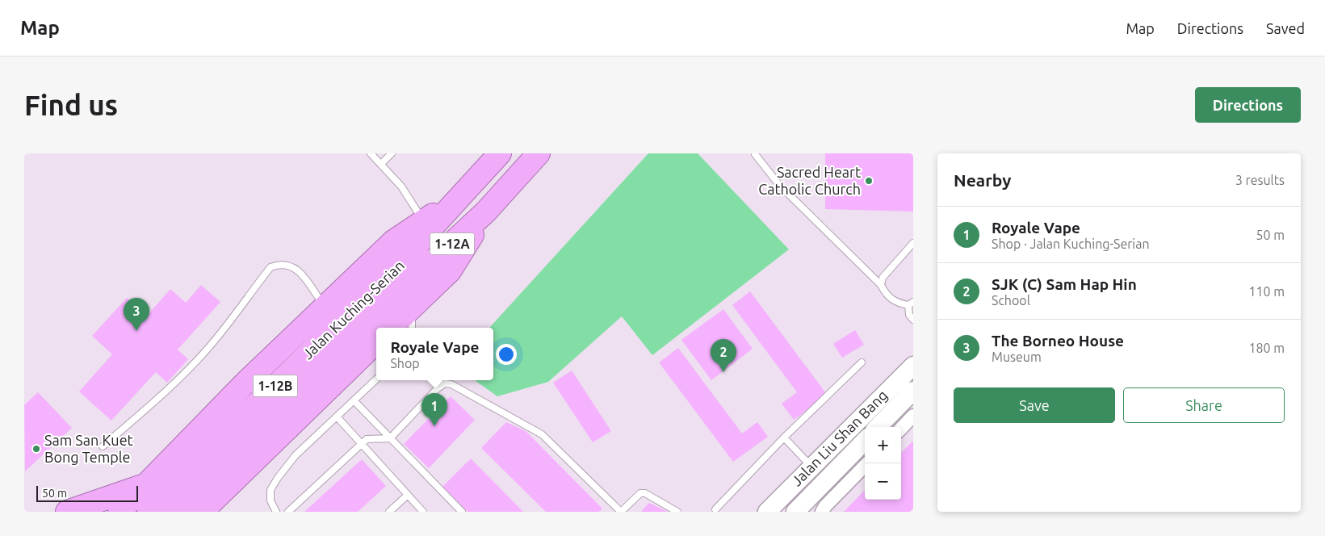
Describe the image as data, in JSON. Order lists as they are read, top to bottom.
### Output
{
  "streets": {
    "highway": ["1-12A", "Jalan Kuching-Serian", "1-12B"],
    "main road": ["Jalan Liu Shan Bang"]
  },
  "places": ["Sacred Heart Catholic Church", "Sam San Kuet Bong Temple"],
  "scale_bar": "50 m",
  "page": {
    "header": "Map",
    "nav": ["Map", "Directions", "Saved"],
    "buttons": [
      "Directions",
      ["Save", "Share"]
    ],
    "title": "Find us",
    "heading": ["Nearby", "3 results"],
    "list": [
      {
        "mark": "1",
        "name": "Royale Vape",
        "note": "Shop · Jalan Kuching-Serian",
        "value": "50 m"
      },
      {
        "mark": "2",
        "name": "SJK (C) Sam Hap Hin",
        "note": "School",
        "value": "110 m"
      },
      {
        "mark": "3",
        "name": "The Borneo House",
        "note": "Museum",
        "value": "180 m"
      }
    ],
    "pins": ["3", "2", "1"],
    "popup": ["Royale Vape", "Shop"],
    "map_buttons": ["+", "−"],
    "scale": "50 m"
  }
}
